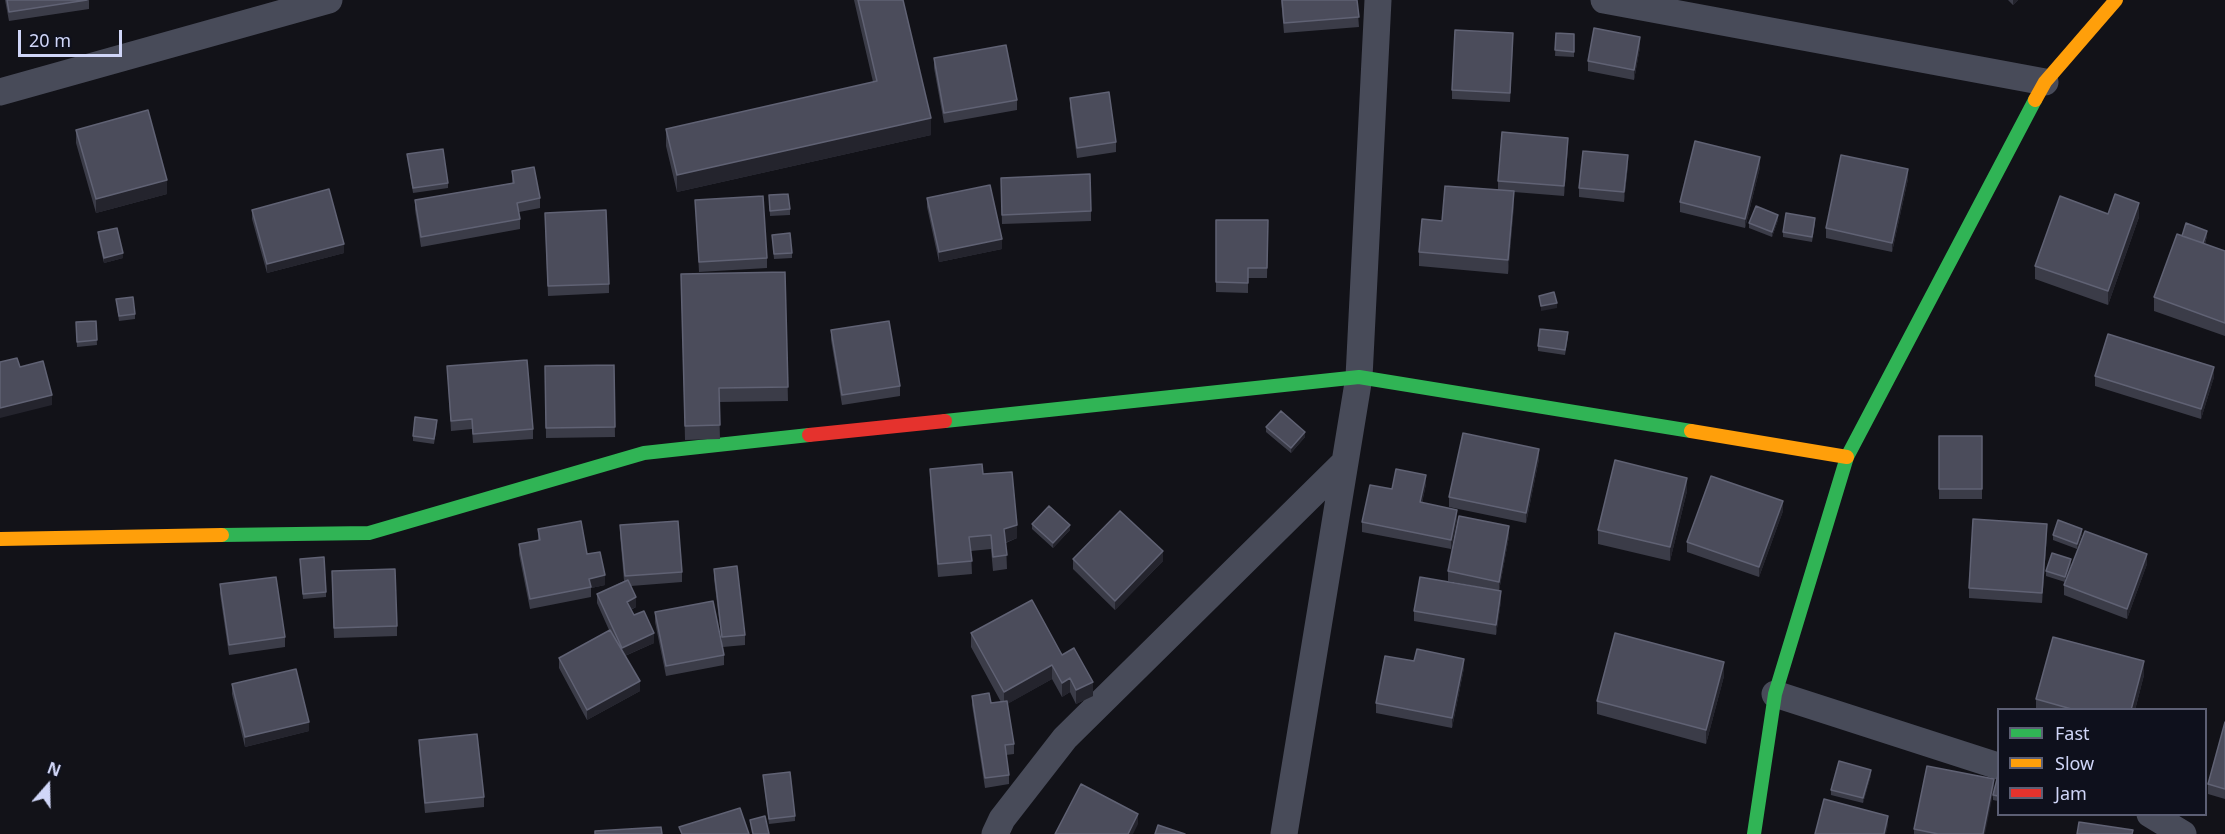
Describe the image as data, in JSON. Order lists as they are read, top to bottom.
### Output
{
  "legend": ["Fast", "Slow", "Jam"],
  "scale_bar": "20 m",
  "north": "top"
}
